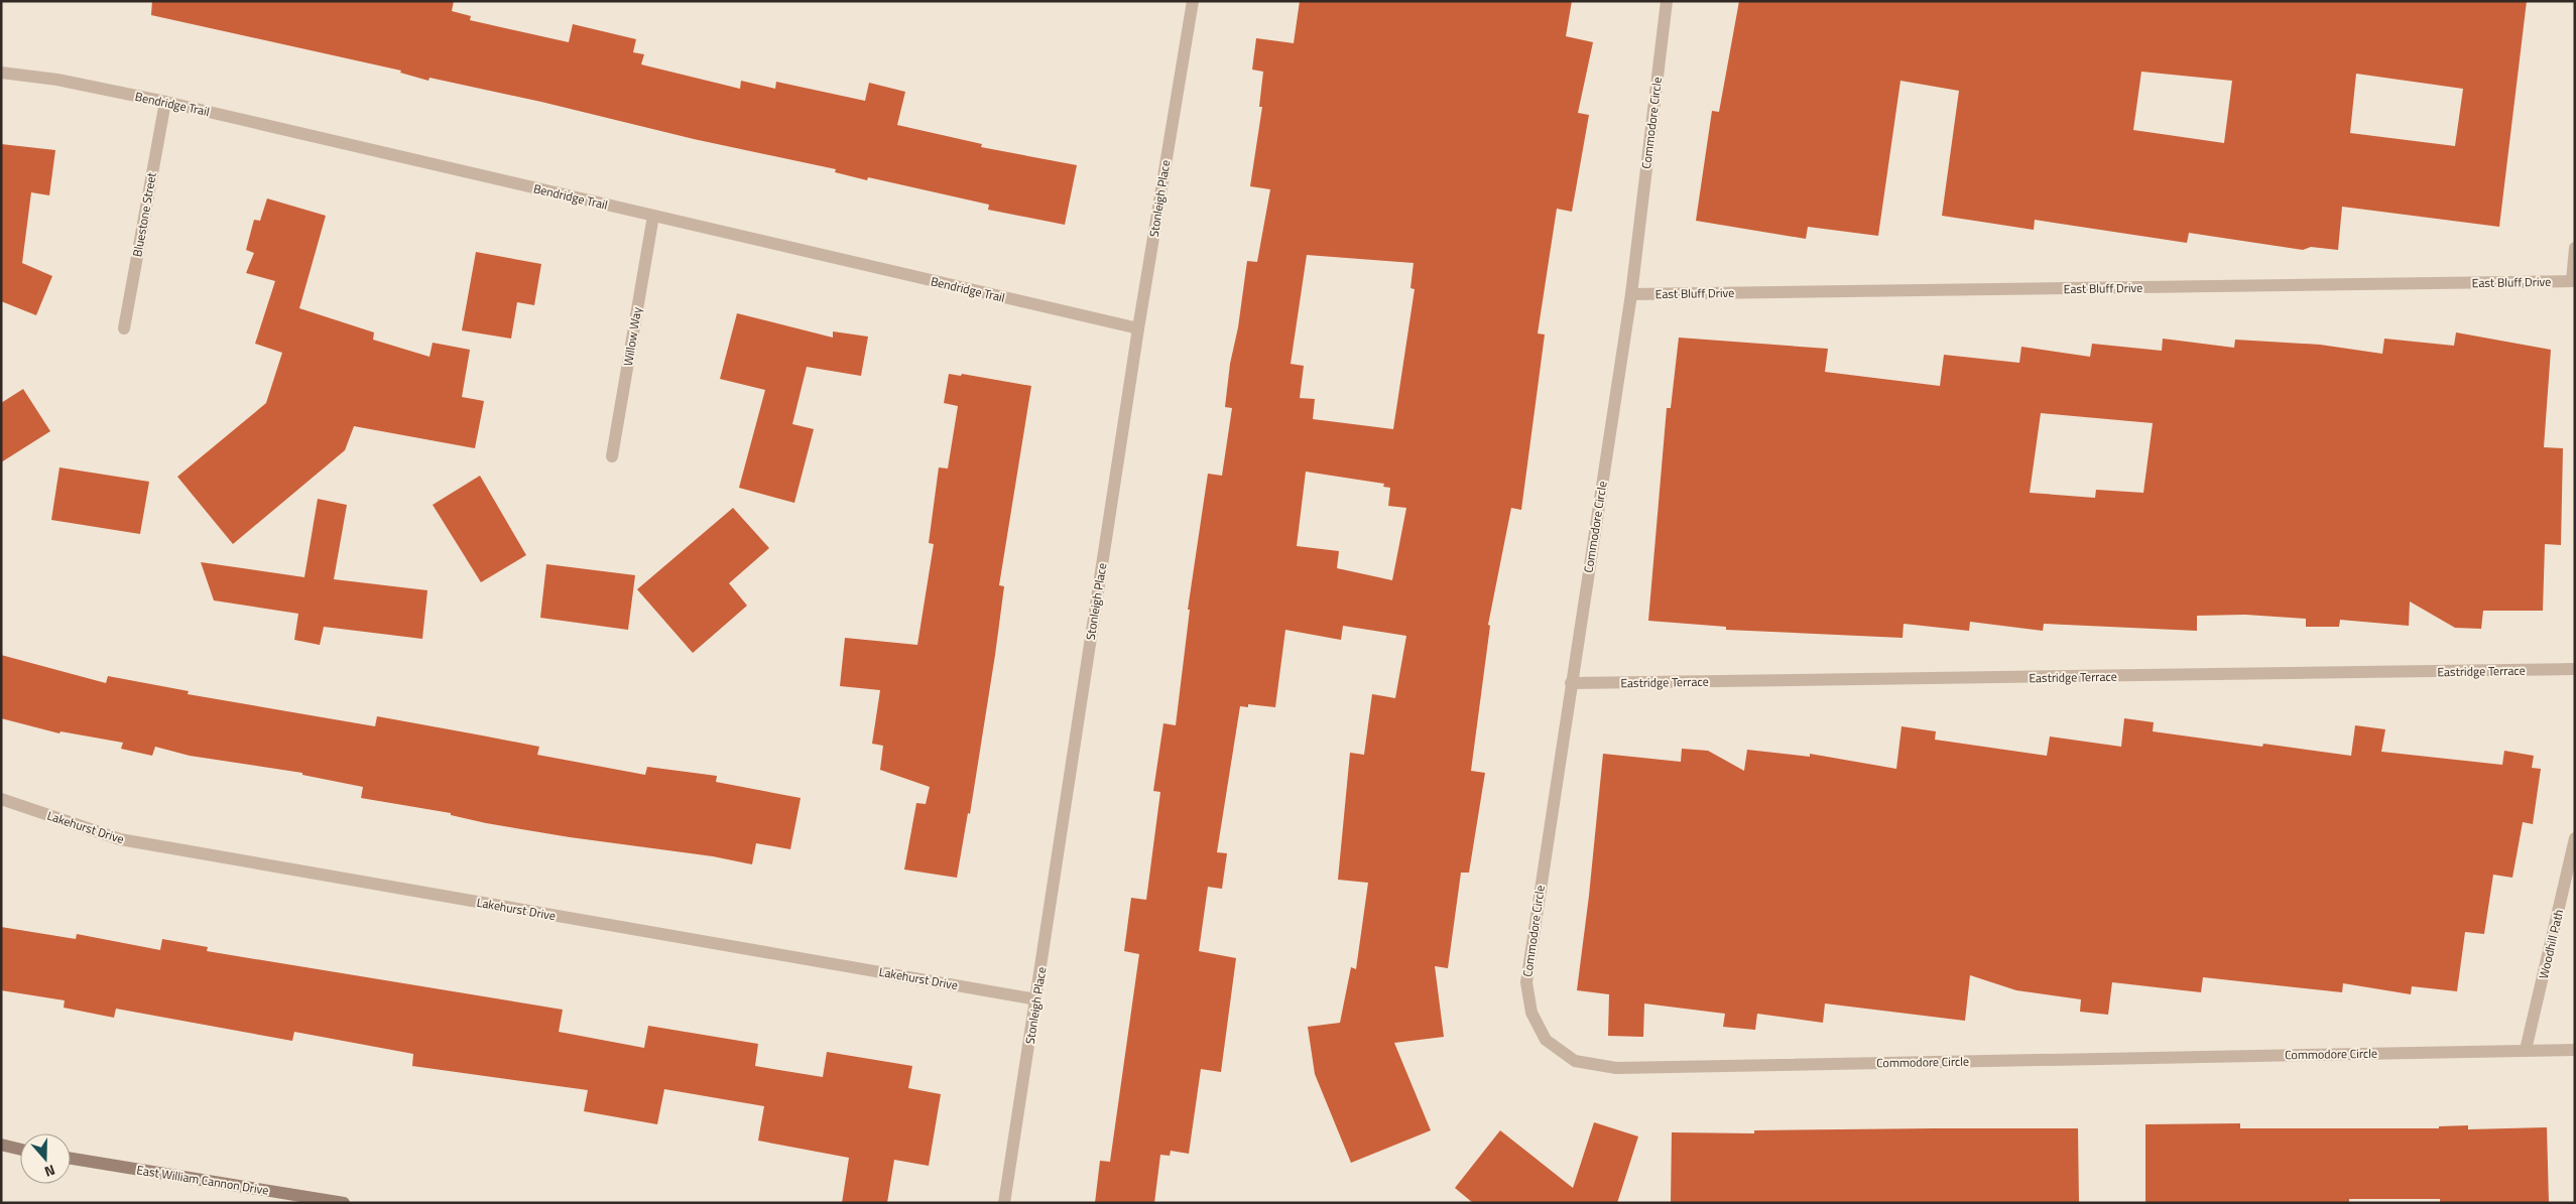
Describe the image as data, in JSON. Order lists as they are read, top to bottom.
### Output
{
  "streets": {
    "main road": ["East William Cannon Drive"],
    "street": [
      "Bendridge Trail",
      "Commodore Circle",
      "Stonleigh Place",
      "Bluestone Street",
      "East Bluff Drive",
      "Willow Way",
      "Eastridge Terrace",
      "Lakehurst Drive",
      "Woodhill Path"
    ]
  },
  "crossings": [
    ["Bendridge Trail", "Stonleigh Place"],
    ["Bendridge Trail", "Bluestone Street"],
    ["Bendridge Trail", "Willow Way"],
    ["Commodore Circle", "East Bluff Drive"],
    ["Commodore Circle", "Eastridge Terrace"],
    ["Commodore Circle", "Woodhill Path"],
    ["Stonleigh Place", "Lakehurst Drive"]
  ],
  "north": "bottom"
}
